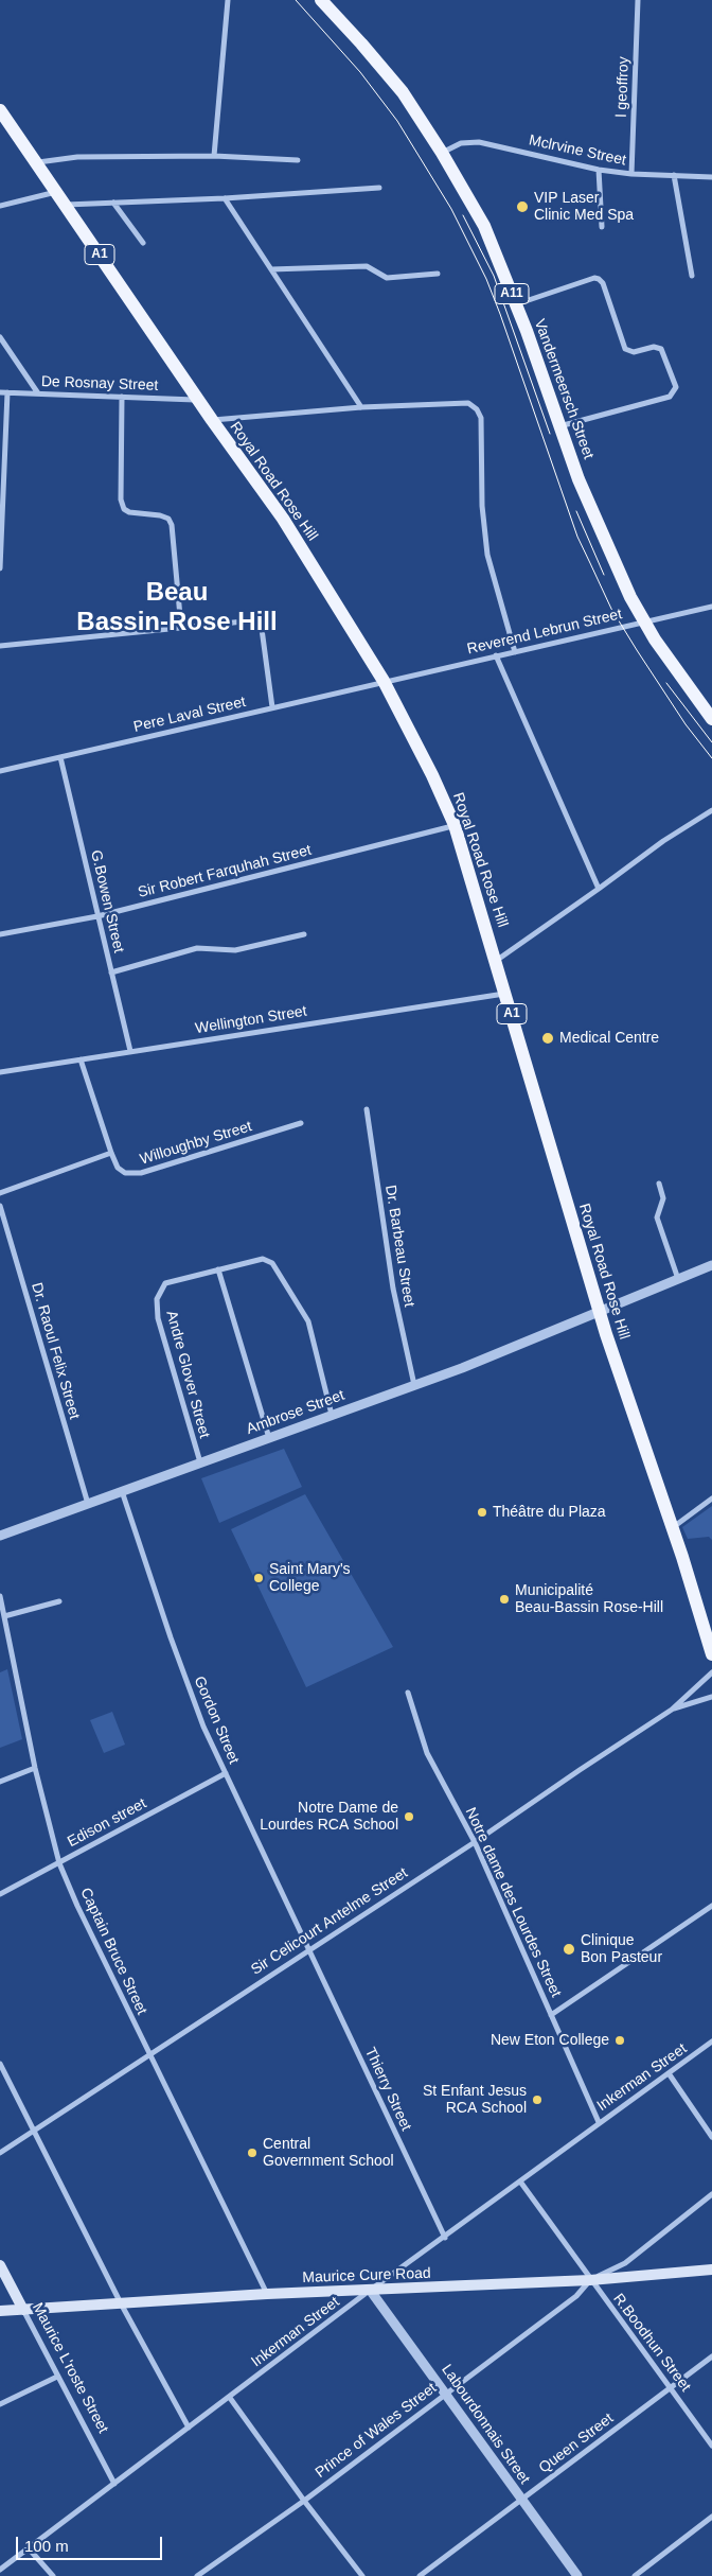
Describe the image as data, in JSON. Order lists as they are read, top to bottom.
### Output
{
  "streets": {
    "main road": [
      "A1",
      "A11",
      "Vandermeersch Street",
      "Royal Road Rose Hill",
      "Maurice Cure Road",
      "Maurice L'roste Street"
    ],
    "street": [
      "l geoffroy",
      "Mclrvine Street",
      "De Rosnay Street",
      "Reverend Lebrun Street",
      "Pere Laval Street",
      "Sir Robert Farquhah Street",
      "G.Bowen Street",
      "Wellington Street",
      "Willoughby Street",
      "Dr. Barbeau Street",
      "Dr. Raoul Felix Street",
      "Andre Glover Street",
      "Ambrose Street",
      "Gordon Street",
      "Edison street",
      "Notre dame des Lourdes Street",
      "Sir Celicourt Antelme Street",
      "Captain Bruce Street",
      "Inkerman Street",
      "Thierry Street",
      "R.Boodhun Street",
      "Labourdonnais Street",
      "Prince of Wales Street",
      "Queen Street"
    ]
  },
  "crossings": [
    ["l geoffroy", "Mclrvine Street"],
    ["Mclrvine Street", "Vandermeersch Street"],
    ["De Rosnay Street", "Royal Road Rose Hill"],
    ["Vandermeersch Street", "Reverend Lebrun Street"],
    ["Royal Road Rose Hill", "Reverend Lebrun Street"],
    ["Royal Road Rose Hill", "Pere Laval Street"],
    ["Royal Road Rose Hill", "Sir Robert Farquhah Street"],
    ["Royal Road Rose Hill", "Wellington Street"],
    ["Royal Road Rose Hill", "Ambrose Street"],
    ["Reverend Lebrun Street", "Pere Laval Street"],
    ["Pere Laval Street", "G.Bowen Street"],
    ["Sir Robert Farquhah Street", "G.Bowen Street"],
    ["G.Bowen Street", "Wellington Street"],
    ["Wellington Street", "Willoughby Street"],
    ["Dr. Barbeau Street", "Ambrose Street"],
    ["Dr. Raoul Felix Street", "Ambrose Street"],
    ["Andre Glover Street", "Ambrose Street"],
    ["Ambrose Street", "Gordon Street"],
    ["Gordon Street", "Edison street"],
    ["Gordon Street", "Sir Celicourt Antelme Street"],
    ["Gordon Street", "Thierry Street"],
    ["Edison street", "Captain Bruce Street"],
    ["Notre dame des Lourdes Street", "Sir Celicourt Antelme Street"],
    ["Notre dame des Lourdes Street", "Inkerman Street"],
    ["Sir Celicourt Antelme Street", "Captain Bruce Street"],
    ["Sir Celicourt Antelme Street", "Thierry Street"],
    ["Captain Bruce Street", "Maurice Cure Road"],
    ["Inkerman Street", "Thierry Street"],
    ["Inkerman Street", "Maurice Cure Road"],
    ["Inkerman Street", "R.Boodhun Street"],
    ["Inkerman Street", "Maurice L'roste Street"],
    ["Inkerman Street", "Labourdonnais Street"],
    ["Maurice Cure Road", "R.Boodhun Street"],
    ["Maurice Cure Road", "Maurice L'roste Street"],
    ["Maurice Cure Road", "Labourdonnais Street"],
    ["Maurice Cure Road", "Prince of Wales Street"],
    ["R.Boodhun Street", "Prince of Wales Street"],
    ["R.Boodhun Street", "Queen Street"],
    ["Labourdonnais Street", "Prince of Wales Street"],
    ["Labourdonnais Street", "Queen Street"]
  ],
  "districts": ["Beau Bassin-Rose Hill"],
  "places": [
    "VIP Laser Clinic Med Spa",
    "Medical Centre",
    "Théâtre du Plaza",
    "Saint Mary's College",
    "Municipalité Beau-Bassin Rose-Hill",
    "Notre Dame de Lourdes RCA School",
    "Clinique Bon Pasteur",
    "New Eton College",
    "St Enfant Jesus RCA School",
    "Central Government School"
  ],
  "scale_bar": "100 m"
}
